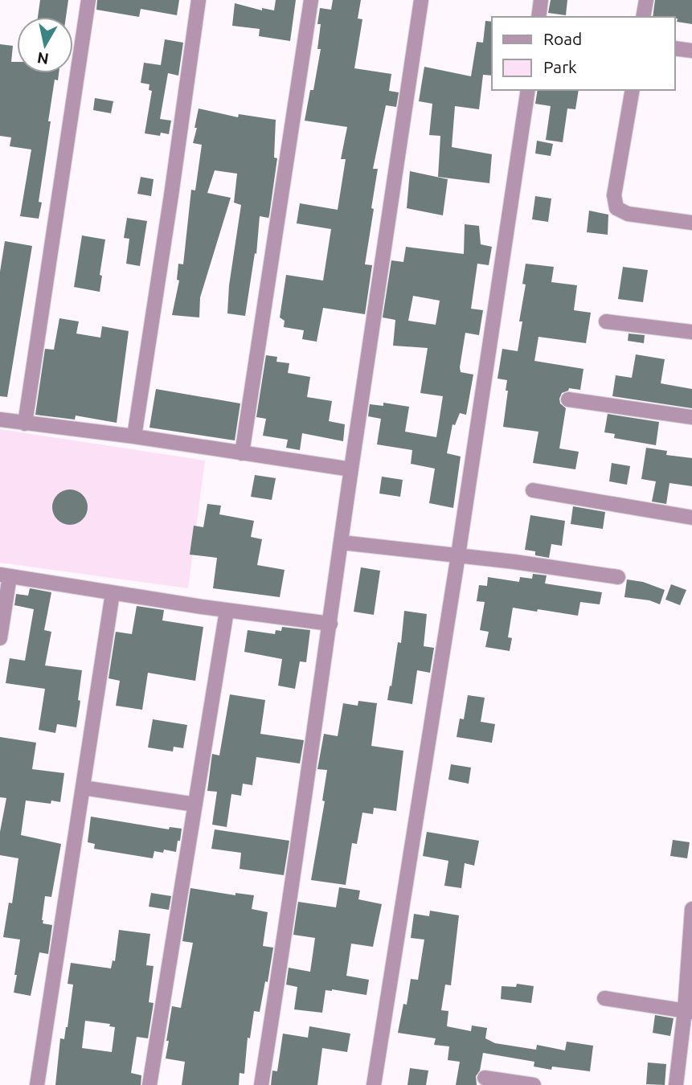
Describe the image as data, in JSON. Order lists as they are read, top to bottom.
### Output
{
  "legend": ["Road", "Park"],
  "north": "bottom"
}
